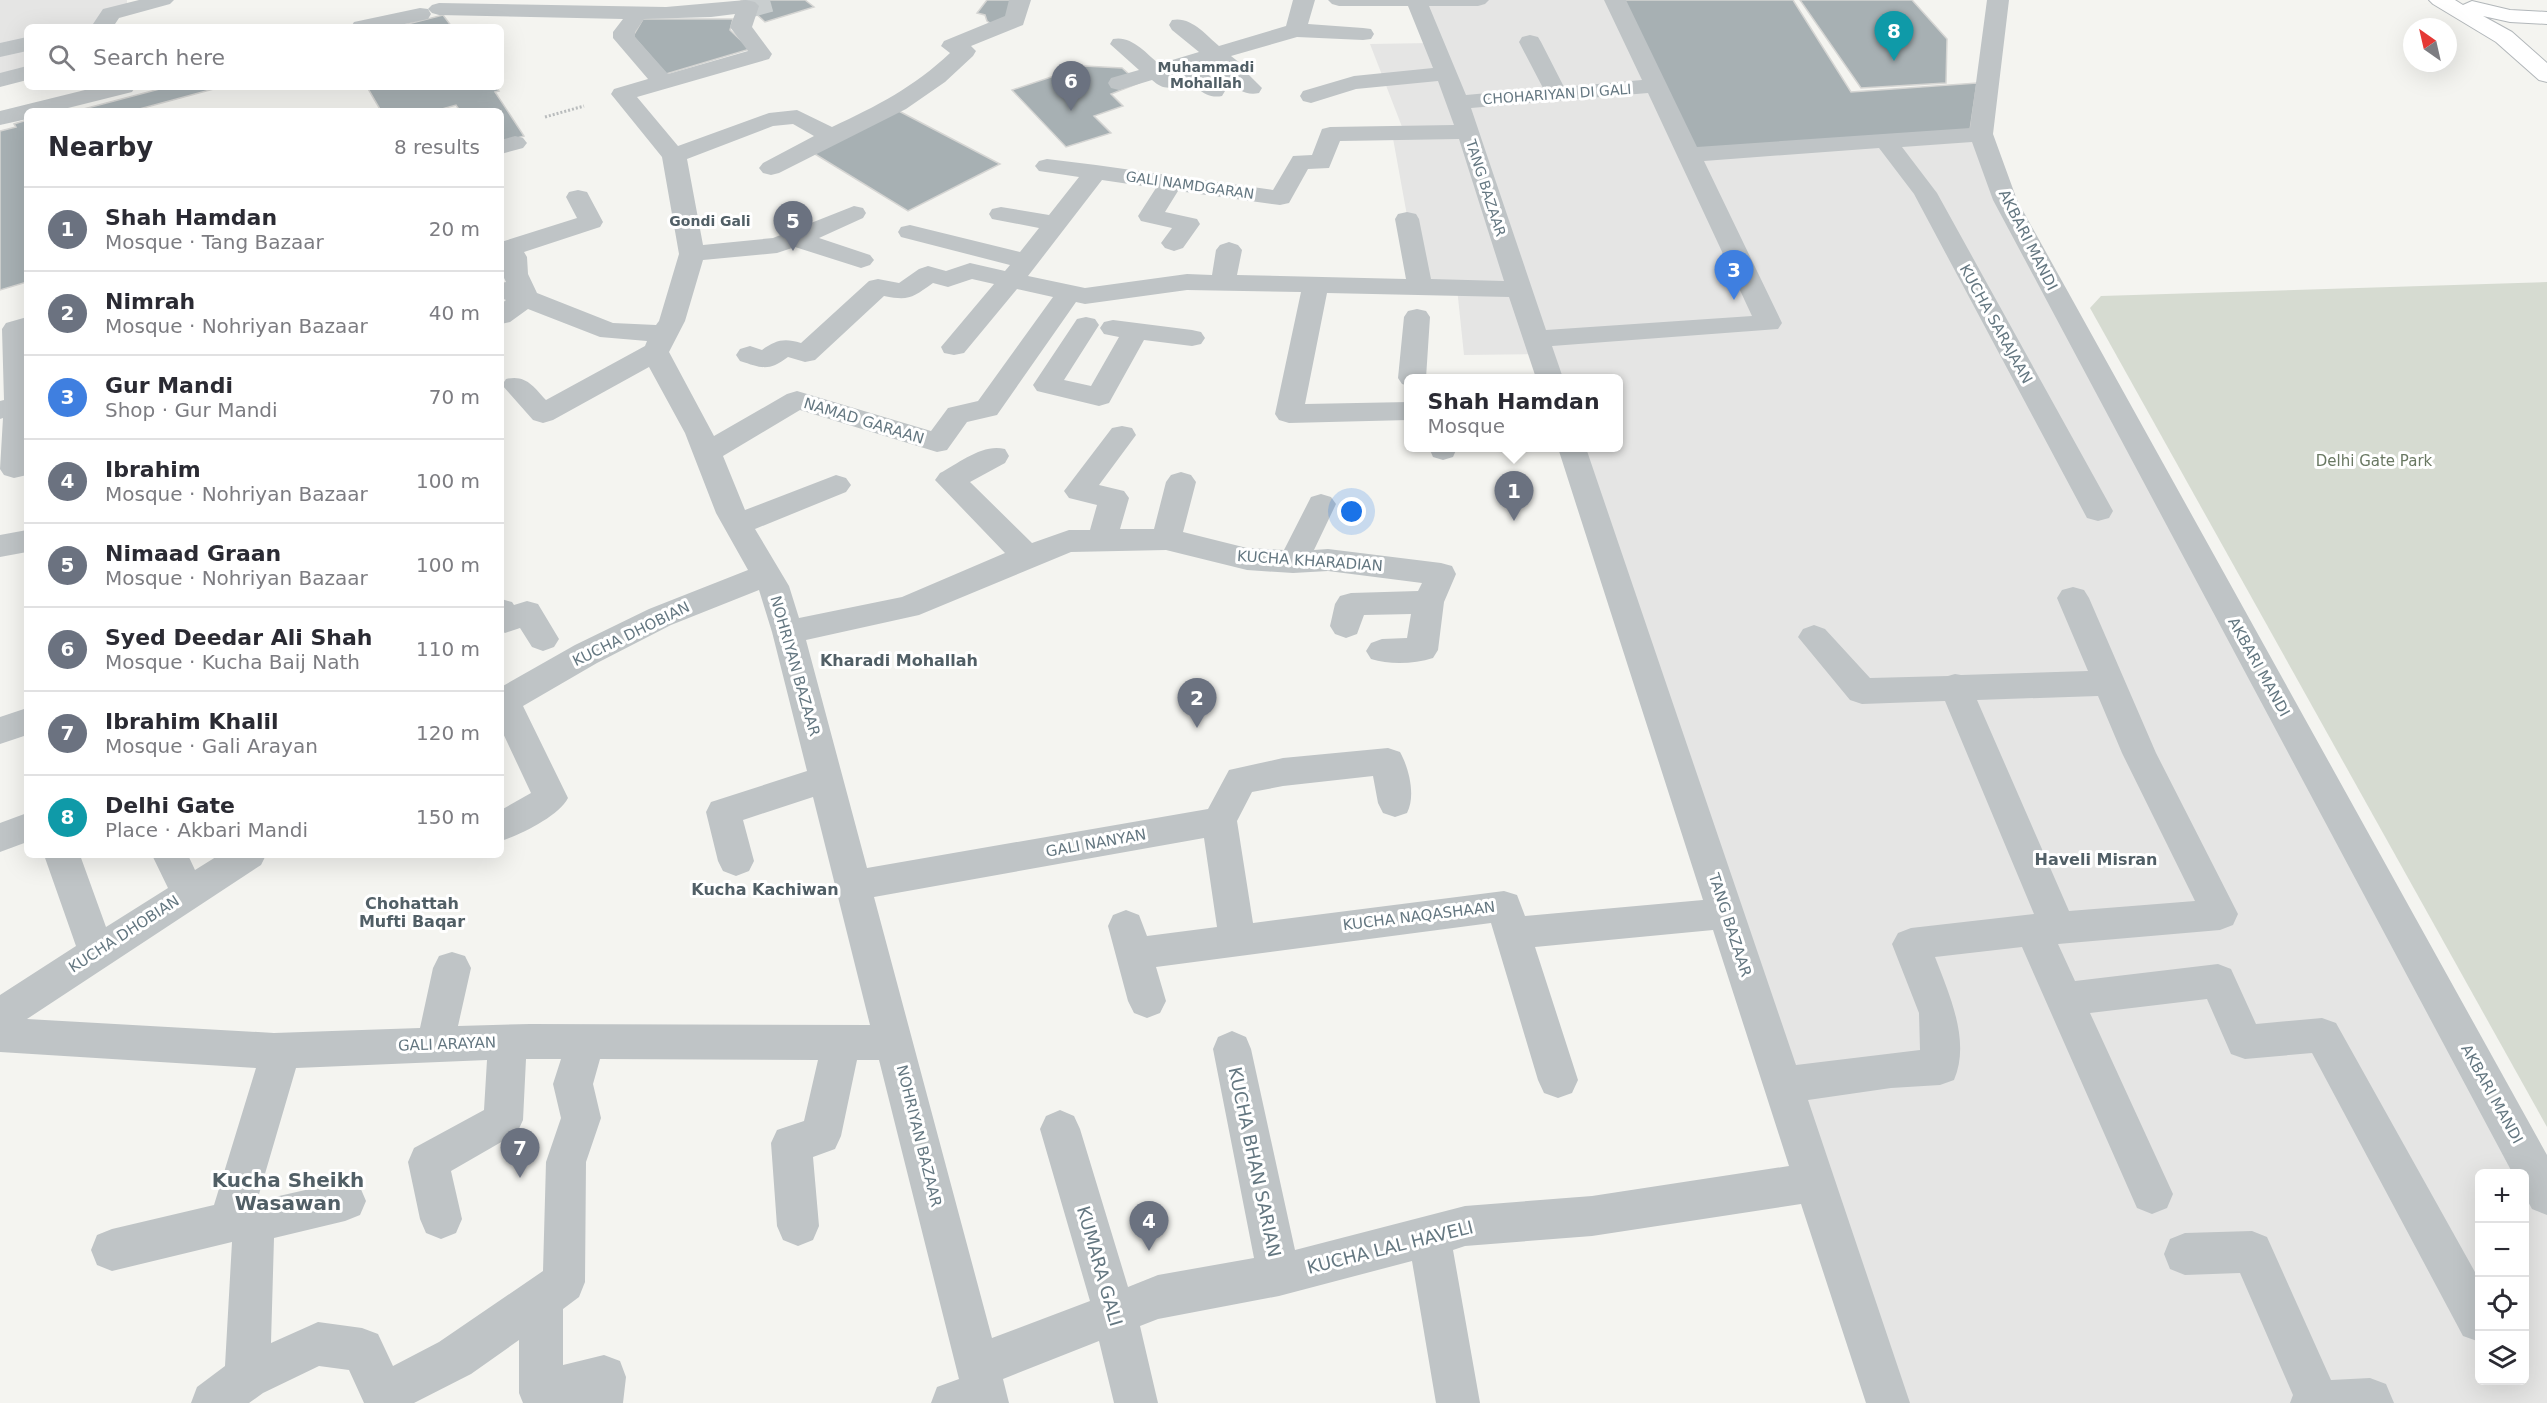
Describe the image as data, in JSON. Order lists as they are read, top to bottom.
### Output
{
  "streets": {
    "street": [
      "CHOHARIYAN DI GALI",
      "GALI NAMDGARAN",
      "TANG BAZAAR",
      "AKBARI MANDI",
      "KUCHA SARAJAAN",
      "NAMAD GARAAN",
      "KUCHA KHARADIAN",
      "KUCHA DHOBIAN",
      "NOHRIYAN BAZAAR",
      "GALI NANYAN",
      "KUCHA NAQASHAAN",
      "GALI ARAYAN",
      "KUCHA BHAN SARIAN",
      "KUCHA LAL HAVELI",
      "KUMARA GALI"
    ]
  },
  "crossings": [
    ["CHOHARIYAN DI GALI", "TANG BAZAAR"],
    ["GALI NAMDGARAN", "TANG BAZAAR"],
    ["TANG BAZAAR", "KUCHA LAL HAVELI"],
    ["NAMAD GARAAN", "NOHRIYAN BAZAAR"],
    ["KUCHA KHARADIAN", "NOHRIYAN BAZAAR"],
    ["KUCHA DHOBIAN", "NOHRIYAN BAZAAR"],
    ["NOHRIYAN BAZAAR", "GALI NANYAN"],
    ["NOHRIYAN BAZAAR", "GALI ARAYAN"],
    ["NOHRIYAN BAZAAR", "KUCHA LAL HAVELI"],
    ["KUCHA BHAN SARIAN", "KUCHA LAL HAVELI"],
    ["KUCHA LAL HAVELI", "KUMARA GALI"]
  ],
  "districts": [
    "Muhammadi Mohallah",
    "Gondi Gali",
    "Kharadi Mohallah",
    "Haveli Misran",
    "Kucha Kachiwan",
    "Chohattah Mufti Baqar",
    "Kucha Sheikh Wasawan"
  ],
  "parks": ["Delhi Gate Park"],
  "north": "top left",
  "page": {
    "pins": [
      "8",
      "6",
      "5",
      "3",
      "1",
      "2",
      "7",
      "4"
    ],
    "search": "Search here",
    "heading": ["Nearby", "8 results"],
    "list": [
      {
        "mark": "1",
        "name": "Shah Hamdan",
        "note": "Mosque · Tang Bazaar",
        "value": "20 m"
      },
      {
        "mark": "2",
        "name": "Nimrah",
        "note": "Mosque · Nohriyan Bazaar",
        "value": "40 m"
      },
      {
        "mark": "3",
        "name": "Gur Mandi",
        "note": "Shop · Gur Mandi",
        "value": "70 m"
      },
      {
        "mark": "4",
        "name": "Ibrahim",
        "note": "Mosque · Nohriyan Bazaar",
        "value": "100 m"
      },
      {
        "mark": "5",
        "name": "Nimaad Graan",
        "note": "Mosque · Nohriyan Bazaar",
        "value": "100 m"
      },
      {
        "mark": "6",
        "name": "Syed Deedar Ali Shah",
        "note": "Mosque · Kucha Baij Nath",
        "value": "110 m"
      },
      {
        "mark": "7",
        "name": "Ibrahim Khalil",
        "note": "Mosque · Gali Arayan",
        "value": "120 m"
      },
      {
        "mark": "8",
        "name": "Delhi Gate",
        "note": "Place · Akbari Mandi",
        "value": "150 m"
      }
    ],
    "popup": ["Shah Hamdan", "Mosque"],
    "map_buttons": ["+", "−"]
  }
}
